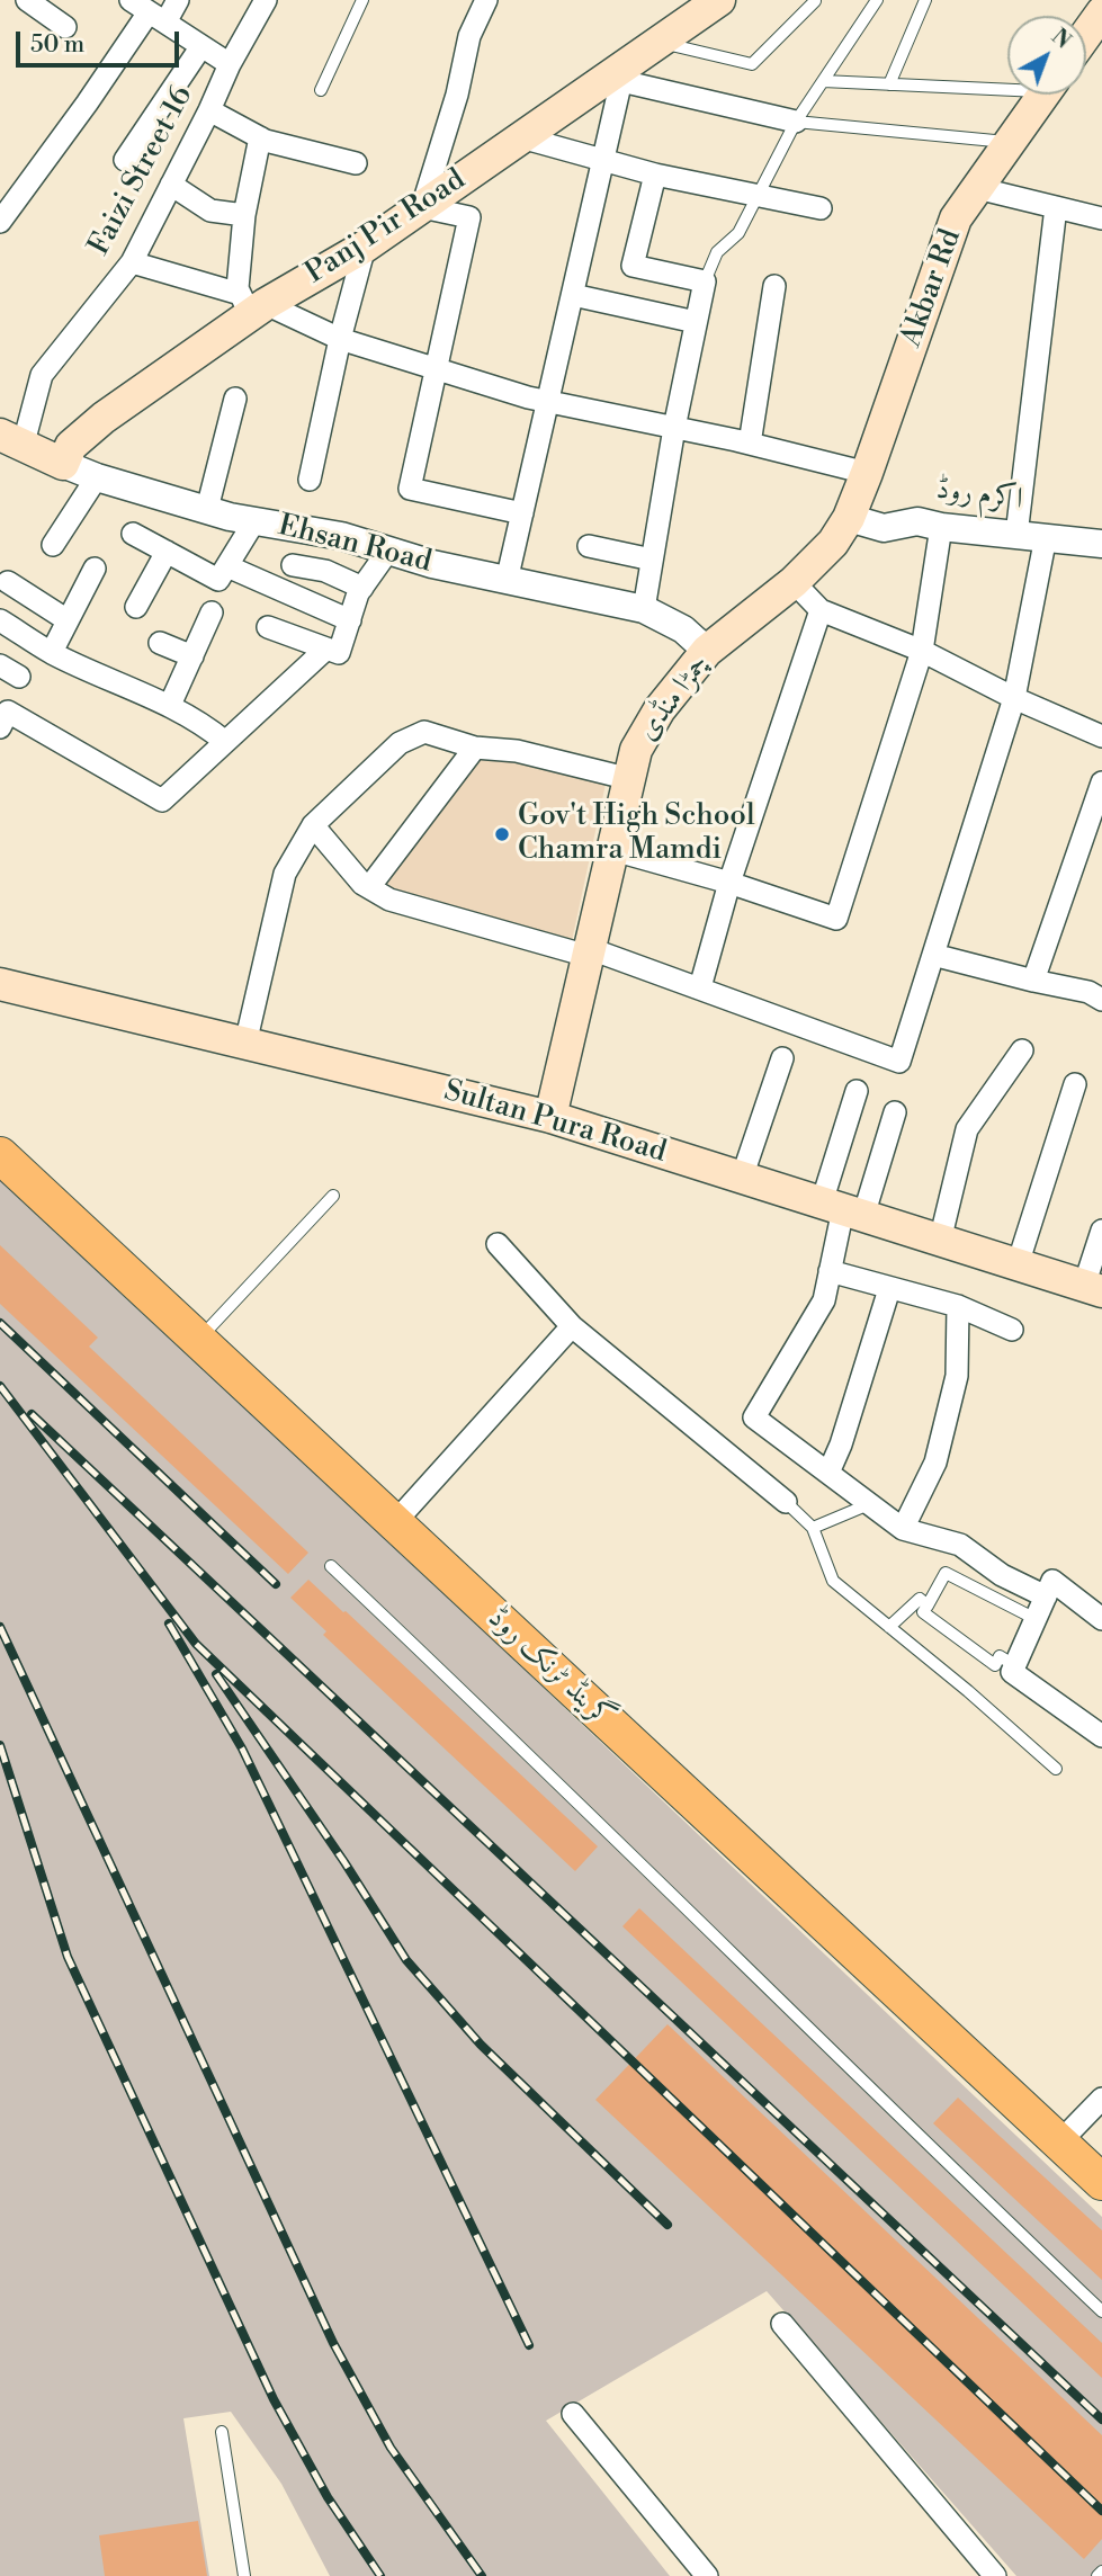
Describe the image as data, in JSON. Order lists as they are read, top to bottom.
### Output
{
  "streets": {
    "main road": [
      "Panj Pir Road",
      "Akbar Rd",
      "Ehsan Road",
      "چمڑا منڈی",
      "Sultan Pura Road",
      "گرینڈ ٹرنک روڈ"
    ],
    "street": ["Faizi Street 16", "اکرم روڈ"]
  },
  "crossings": [
    ["Faizi Street 16", "Ehsan Road"],
    ["Panj Pir Road", "Ehsan Road"],
    ["Akbar Rd", "اکرم روڈ"],
    ["Akbar Rd", "چمڑا منڈی"],
    ["اکرم روڈ", "چمڑا منڈی"],
    ["Ehsan Road", "چمڑا منڈی"],
    ["چمڑا منڈی", "Sultan Pura Road"]
  ],
  "places": ["Gov't High School Chamra Mamdi"],
  "scale_bar": "50 m",
  "north": "top right"
}
